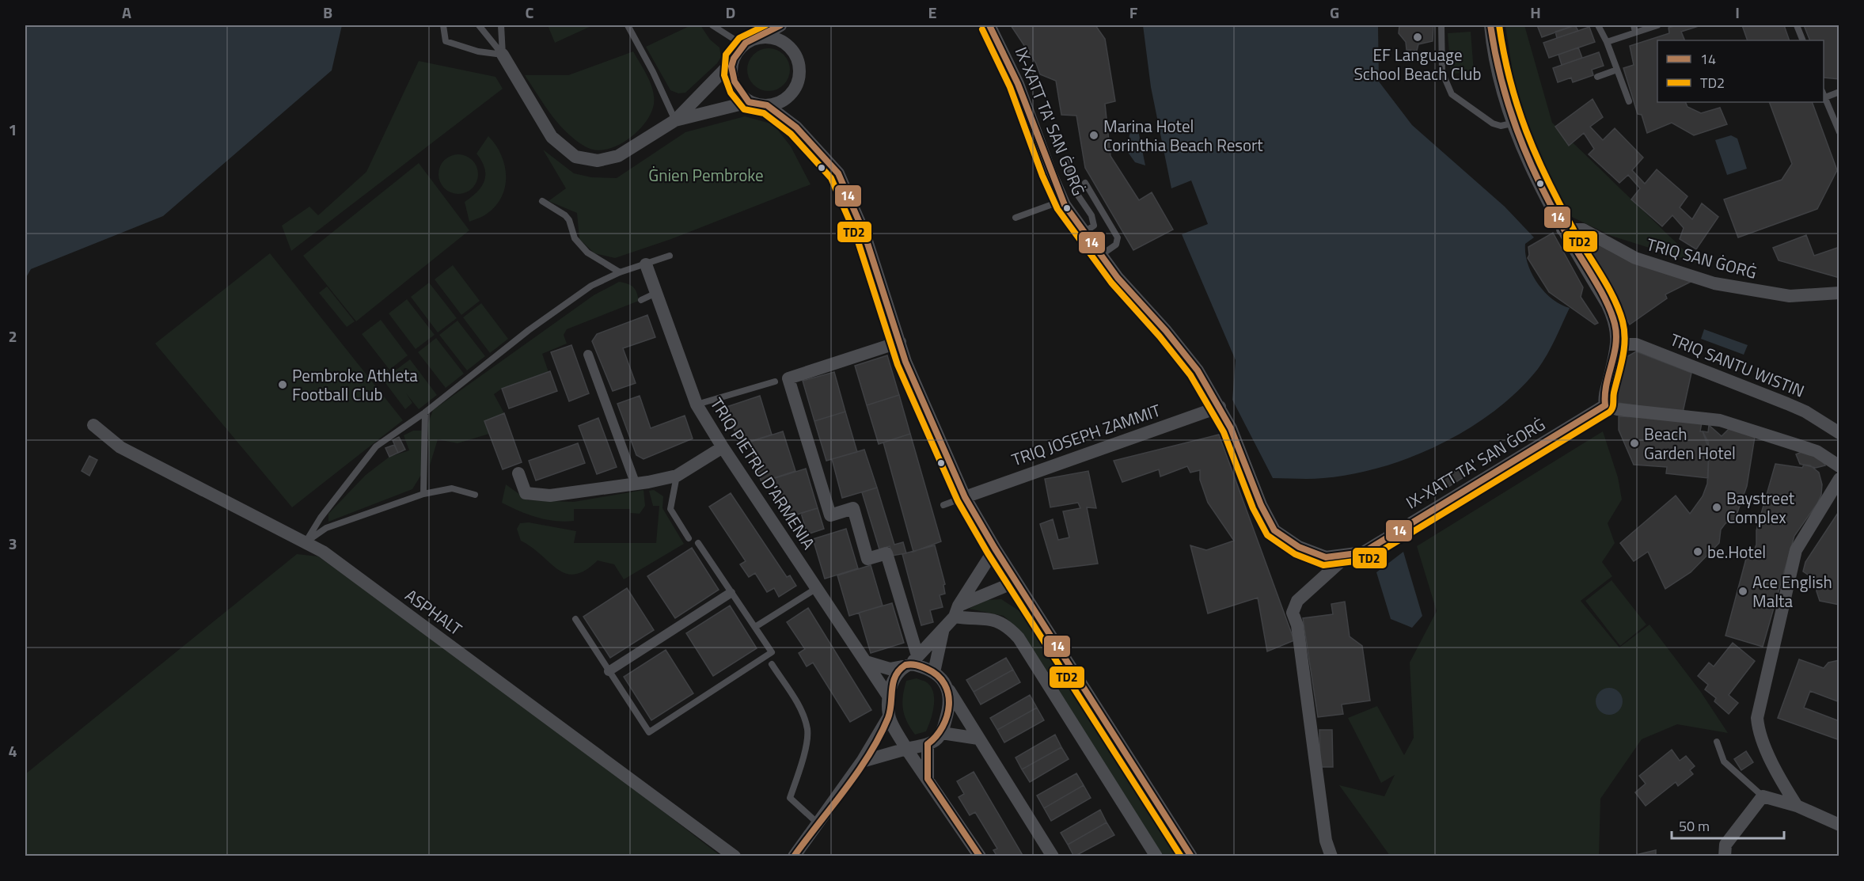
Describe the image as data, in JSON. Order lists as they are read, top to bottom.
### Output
{
  "streets": {
    "street": [
      "IX-XATT TA' SAN ĠORĠ",
      "TRIQ SAN ĠORĠ",
      "TRIQ SANTU WISTIN",
      "TRIQ JOSEPH ZAMMIT",
      "TRIQ PIETRU D'ARMENIA",
      "ASPHALT"
    ]
  },
  "crossings": [
    ["IX-XATT TA' SAN ĠORĠ", "TRIQ JOSEPH ZAMMIT"]
  ],
  "parks": ["Ġnien Pembroke"],
  "places": [
    "EF Language School Beach Club",
    "Marina Hotel Corinthia Beach Resort",
    "Pembroke Athleta Football Club",
    "Beach Garden Hotel",
    "Baystreet Complex",
    "be.Hotel",
    "Ace English Malta"
  ],
  "lines": ["transit line 14", "transit line TD2"],
  "legend": ["14", "TD2"],
  "scale_bar": "50 m",
  "grid": {
    "columns": [
      "A",
      "B",
      "C",
      "D",
      "E",
      "F",
      "G",
      "H",
      "I"
    ],
    "rows": [
      "1",
      "2",
      "3",
      "4"
    ]
  }
}
